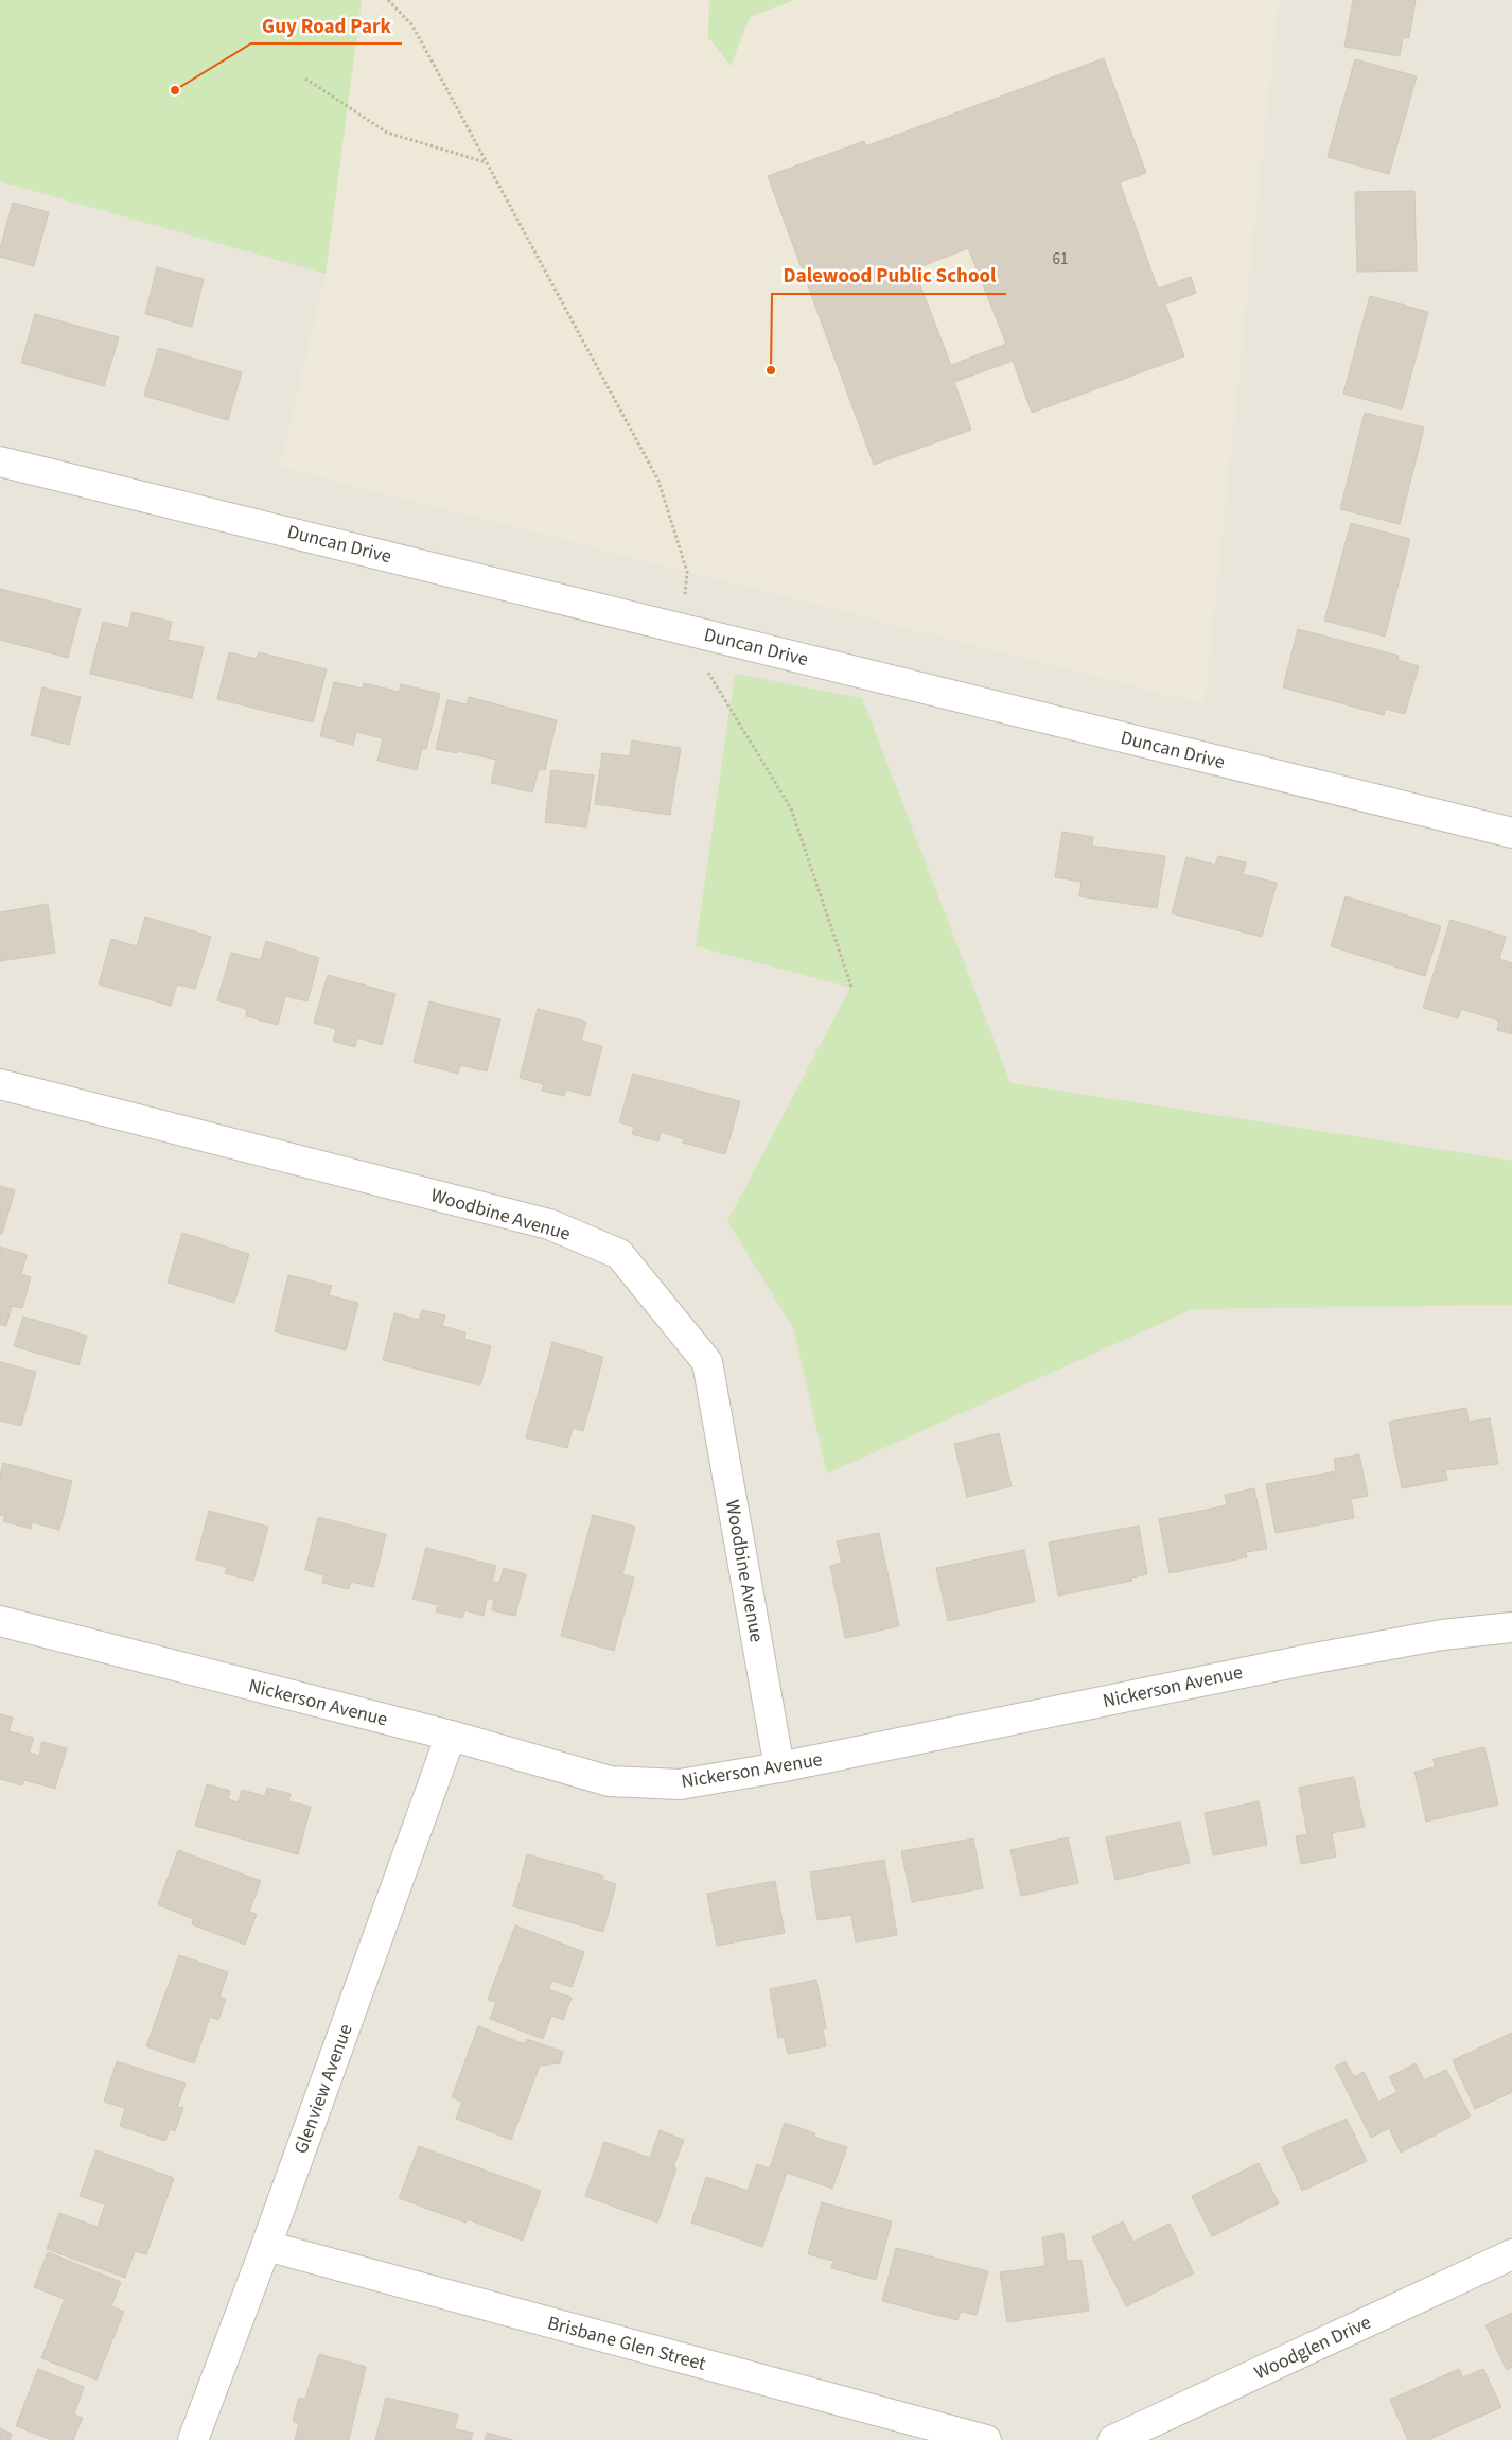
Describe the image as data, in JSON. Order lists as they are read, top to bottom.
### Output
{
  "streets": {
    "street": [
      "Duncan Drive",
      "Woodbine Avenue",
      "Nickerson Avenue",
      "Glenview Avenue",
      "Brisbane Glen Street",
      "Woodglen Drive"
    ]
  },
  "crossings": [
    ["Woodbine Avenue", "Nickerson Avenue"],
    ["Nickerson Avenue", "Glenview Avenue"],
    ["Glenview Avenue", "Brisbane Glen Street"]
  ],
  "places": ["Guy Road Park", "Dalewood Public School"],
  "house_numbers": ["61"]
}
